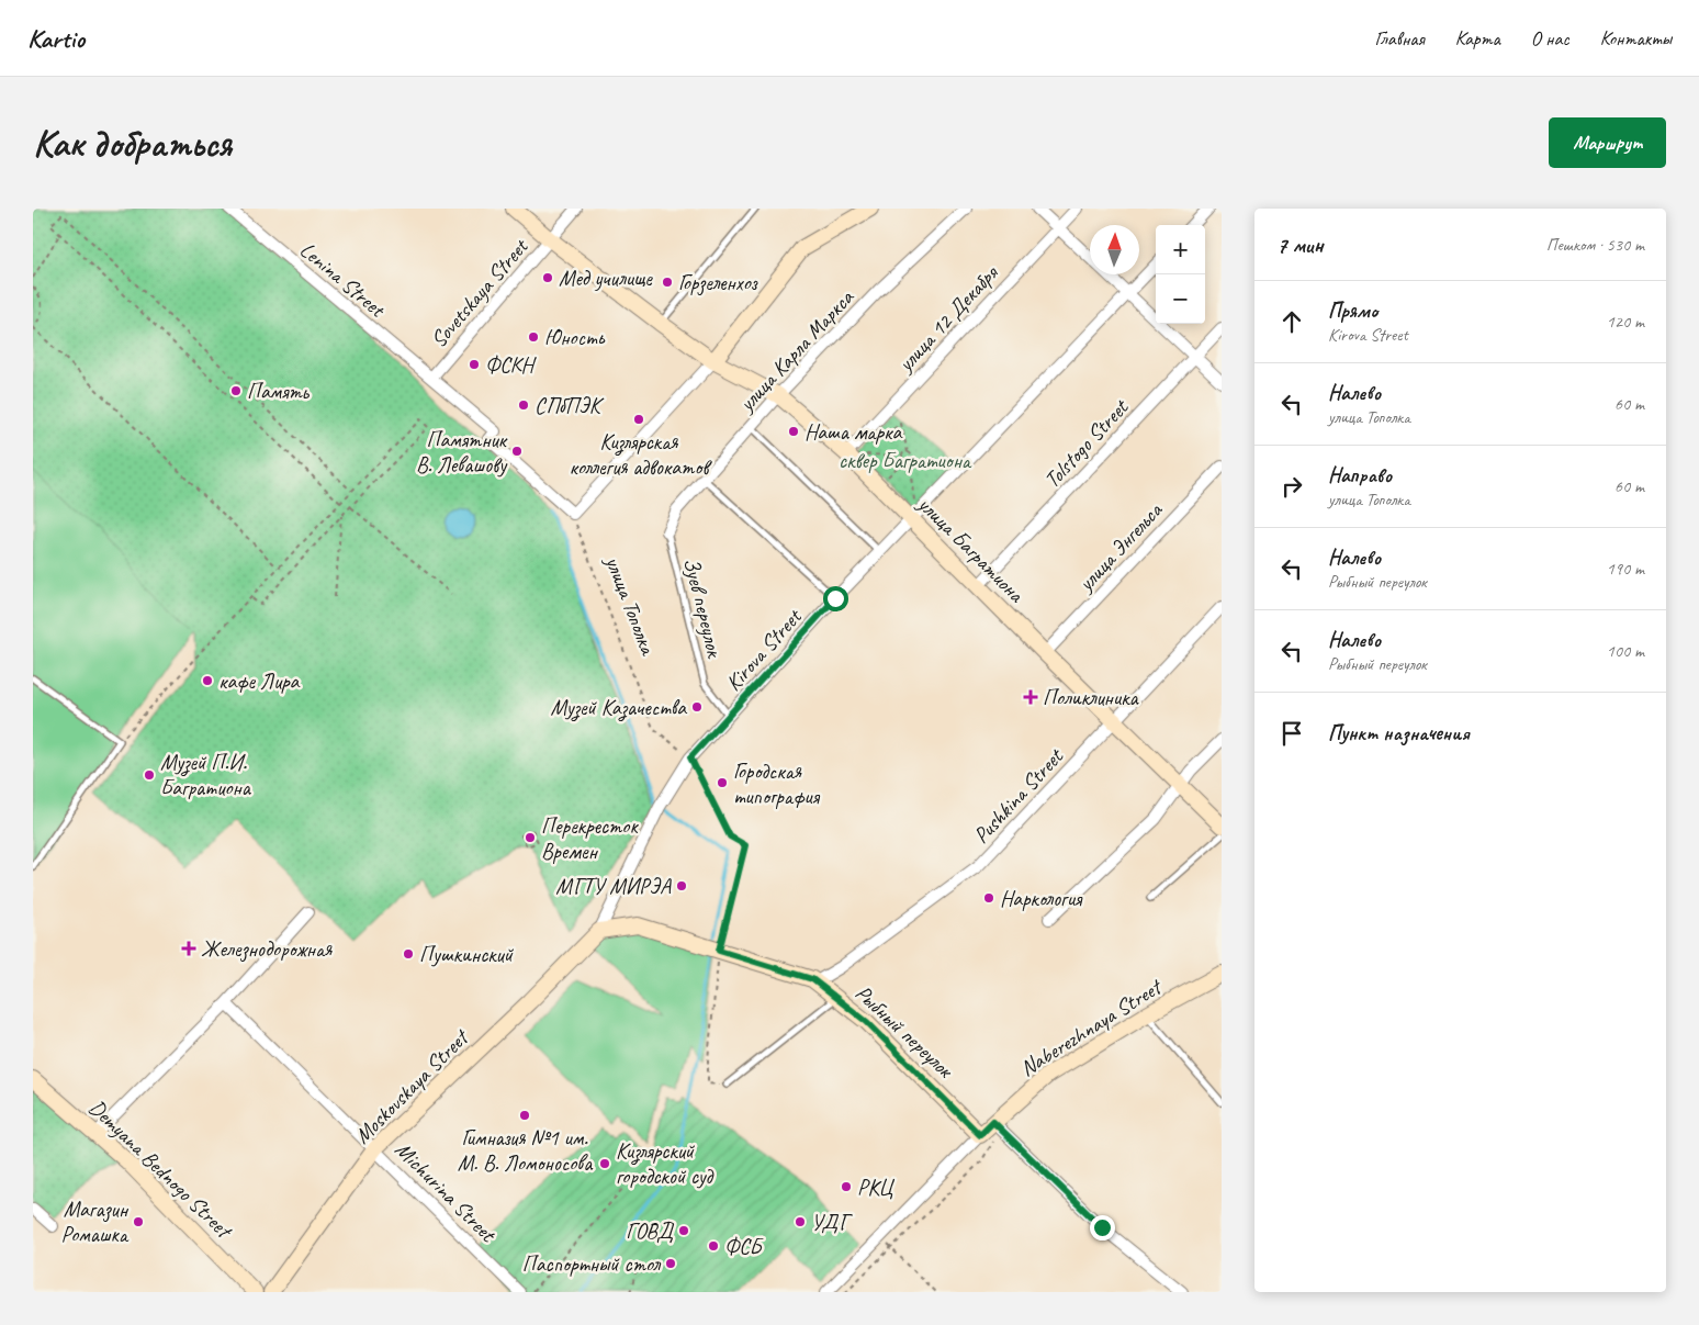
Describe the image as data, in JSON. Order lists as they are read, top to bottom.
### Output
{
  "streets": {
    "street": [
      "Lenina Street",
      "Sovetskaya Street",
      "улица 12 Декабря",
      "улица Карла Маркса",
      "Tolstogo Street",
      "улица Энгельса",
      "улица Багратиона",
      "Kirova Street",
      "Pushkina Street",
      "Naberezhnaya Street",
      "Рыбный переулок",
      "Moskovskaya Street",
      "Demyana Bednogo Street",
      "Michurina Street"
    ],
    "lane": ["Зуев переулок"],
    "path": ["улица Тополка"]
  },
  "crossings": [
    ["Lenina Street", "Sovetskaya Street"],
    ["Lenina Street", "улица Тополка"],
    ["Sovetskaya Street", "улица Багратиона"],
    ["улица 12 Декабря", "улица Багратиона"],
    ["улица Карла Маркса", "улица Багратиона"],
    ["улица Карла Маркса", "Зуев переулок"],
    ["Tolstogo Street", "улица Багратиона"],
    ["улица Энгельса", "улица Багратиона"],
    ["улица Багратиона", "Kirova Street"],
    ["улица Багратиона", "Pushkina Street"],
    ["улица Тополка", "Kirova Street"],
    ["улица Тополка", "Рыбный переулок"],
    ["Зуев переулок", "Kirova Street"],
    ["Kirova Street", "Рыбный переулок"],
    ["Kirova Street", "Moskovskaya Street"],
    ["Pushkina Street", "Рыбный переулок"],
    ["Naberezhnaya Street", "Рыбный переулок"],
    ["Рыбный переулок", "Moskovskaya Street"],
    ["Moskovskaya Street", "Michurina Street"]
  ],
  "parks": ["сквер Багратиона"],
  "places": {
    "other": [
      "Мед училище",
      "Горзеленхоз",
      "Юность",
      "ФСКН",
      "Память",
      "СПбПЭК",
      "Кизлярская коллегия адвокатов",
      "Наша марка",
      "Памятник В. Левашову",
      "кафе Лира",
      "Музей Казачества",
      "Музей П.И. Багратиона",
      "Городская типография",
      "Перекресток Времен",
      "МГТУ МИРЭА",
      "Наркология",
      "Пушкинский",
      "Гимназия №1 им. М. В. Ломоносова",
      "Кизлярский городской суд",
      "РКЦ",
      "Магазин Ромашка",
      "УДГ",
      "ГОВД",
      "ФСБ",
      "Паспортный стол"
    ],
    "health": ["Поликлиника", "Железнодорожная"]
  },
  "north": "top",
  "page": {
    "header": "Kartio",
    "nav": [
      "Главная",
      "Карта",
      "О нас",
      "Контакты"
    ],
    "buttons": "Маршрут",
    "title": "Как добраться",
    "heading": ["7 мин", "Пешком · 530 m"],
    "map_buttons": ["+", "−"],
    "list": [
      ["Прямо", "Kirova Street", "120 m"],
      ["Налево", "улица Тополка", "60 m"],
      ["Направо", "улица Тополка", "60 m"],
      ["Налево", "Рыбный переулок", "190 m"],
      ["Налево", "Рыбный переулок", "100 m"],
      "Пункт назначения"
    ]
  }
}
